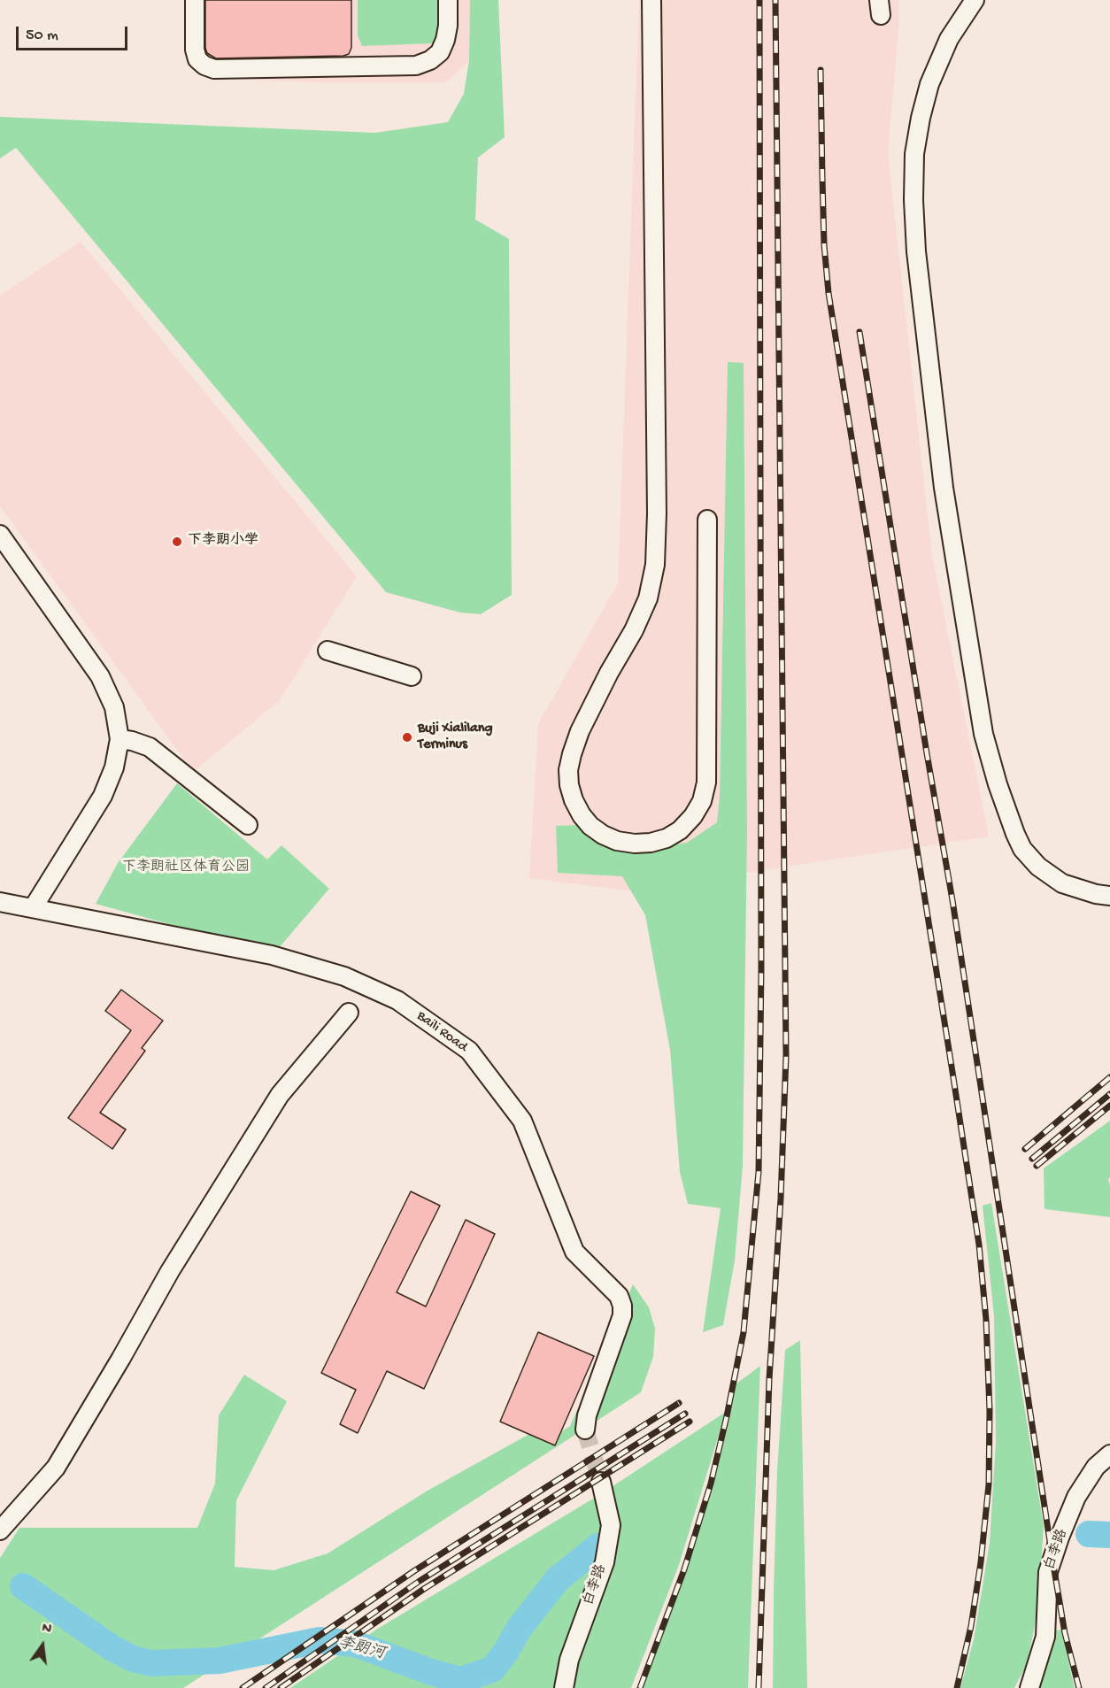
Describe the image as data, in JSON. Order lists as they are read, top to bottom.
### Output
{
  "streets": {
    "street": ["Baili Road", "白李路"]
  },
  "water": ["李朗河"],
  "parks": ["下李朗社区体育公园"],
  "places": ["下李朗小学", "Buji Xialilang Terminus"],
  "scale_bar": "50 m",
  "north": "top"
}
